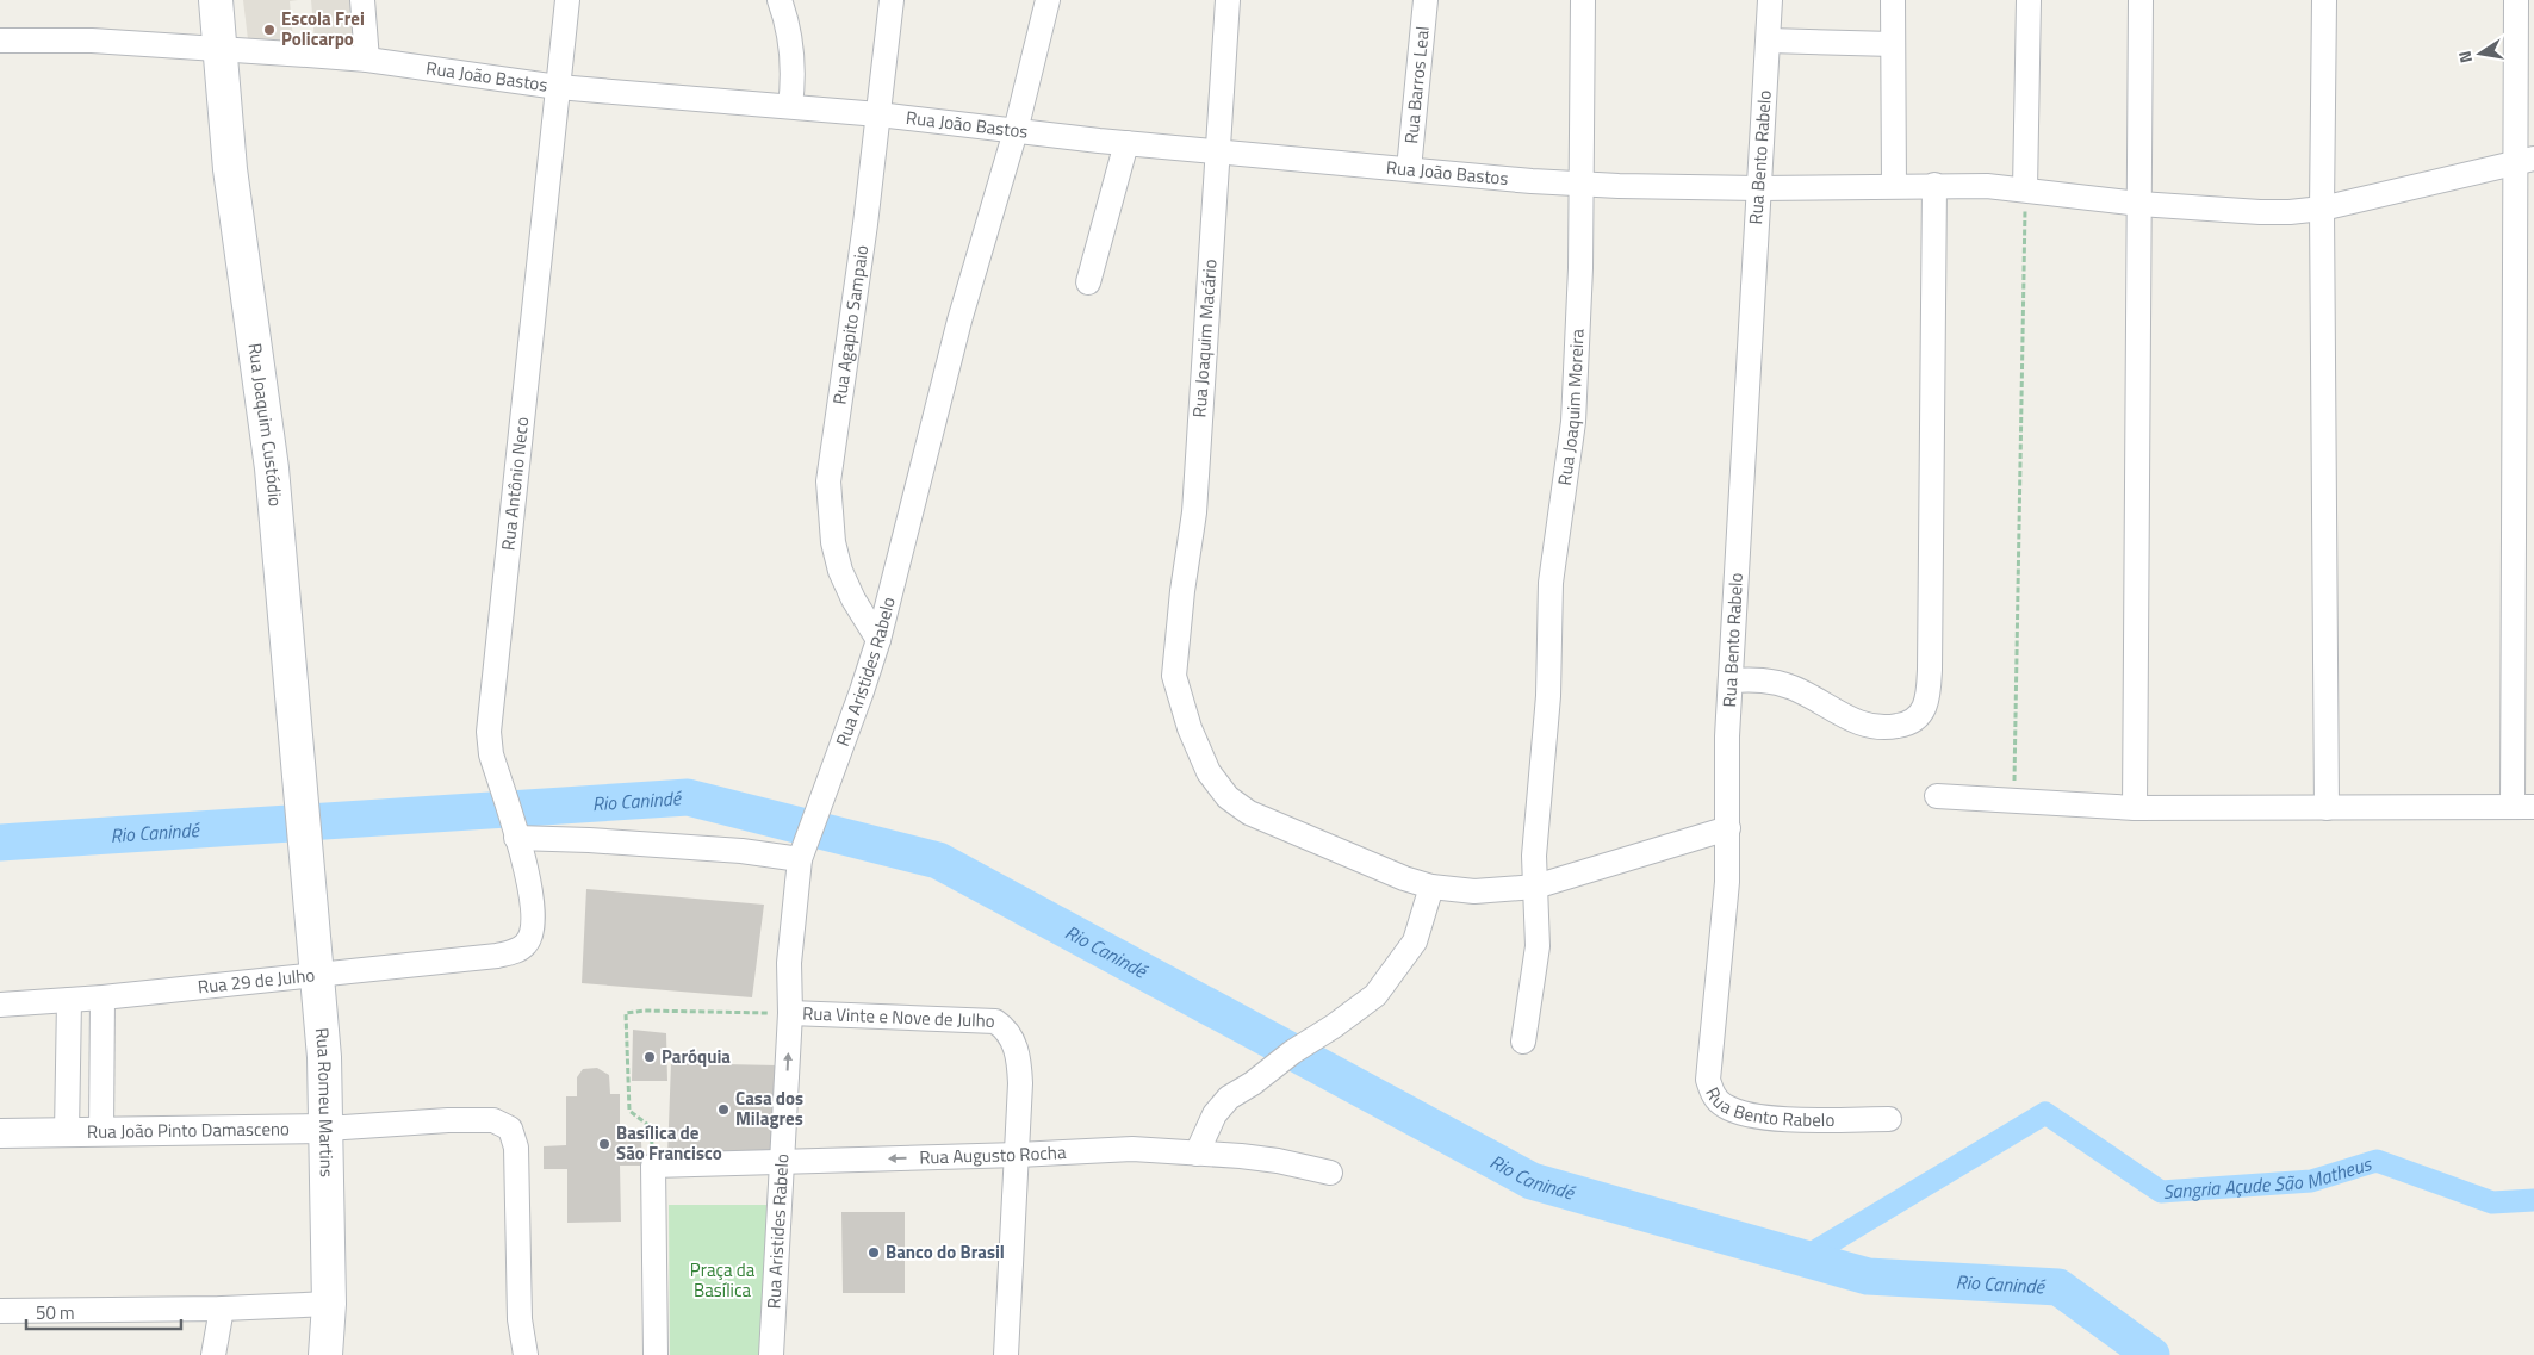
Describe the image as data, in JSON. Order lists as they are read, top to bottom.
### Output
{
  "streets": {
    "main road": ["Rua Joaquim Custódio", "Rua Romeu Martins"],
    "street": [
      "Rua João Bastos",
      "Rua Barros Leal",
      "Rua Bento Rabelo",
      "Rua Agapito Sampaio",
      "Rua Joaquim Macário",
      "Rua Joaquim Moreira",
      "Rua Antônio Neco",
      "Rua Aristides Rabelo",
      "Rua 29 de Julho",
      "Rua Vinte e Nove de Julho",
      "Rua João Pinto Damasceno",
      "Rua Augusto Rocha"
    ]
  },
  "crossings": [
    ["Rua João Bastos", "Rua Barros Leal"],
    ["Rua João Bastos", "Rua Bento Rabelo"],
    ["Rua João Bastos", "Rua Agapito Sampaio"],
    ["Rua João Bastos", "Rua Joaquim Macário"],
    ["Rua João Bastos", "Rua Joaquim Moreira"],
    ["Rua João Bastos", "Rua Joaquim Custódio"],
    ["Rua João Bastos", "Rua Antônio Neco"],
    ["Rua João Bastos", "Rua Aristides Rabelo"],
    ["Rua Agapito Sampaio", "Rua Aristides Rabelo"],
    ["Rua Joaquim Custódio", "Rua Romeu Martins"],
    ["Rua Antônio Neco", "Rua 29 de Julho"],
    ["Rua Aristides Rabelo", "Rua Vinte e Nove de Julho"],
    ["Rua Aristides Rabelo", "Rua Augusto Rocha"],
    ["Rua 29 de Julho", "Rua Romeu Martins"],
    ["Rua Vinte e Nove de Julho", "Rua Augusto Rocha"],
    ["Rua Romeu Martins", "Rua João Pinto Damasceno"]
  ],
  "water": ["Rio Canindé", "Sangria Açude São Matheus"],
  "parks": ["Praça da Basílica"],
  "places": [
    "Escola Frei Policarpo",
    "Paróquia",
    "Casa dos Milagres",
    "Basílica de São Francisco",
    "Banco do Brasil"
  ],
  "scale_bar": "50 m",
  "north": "left"
}
